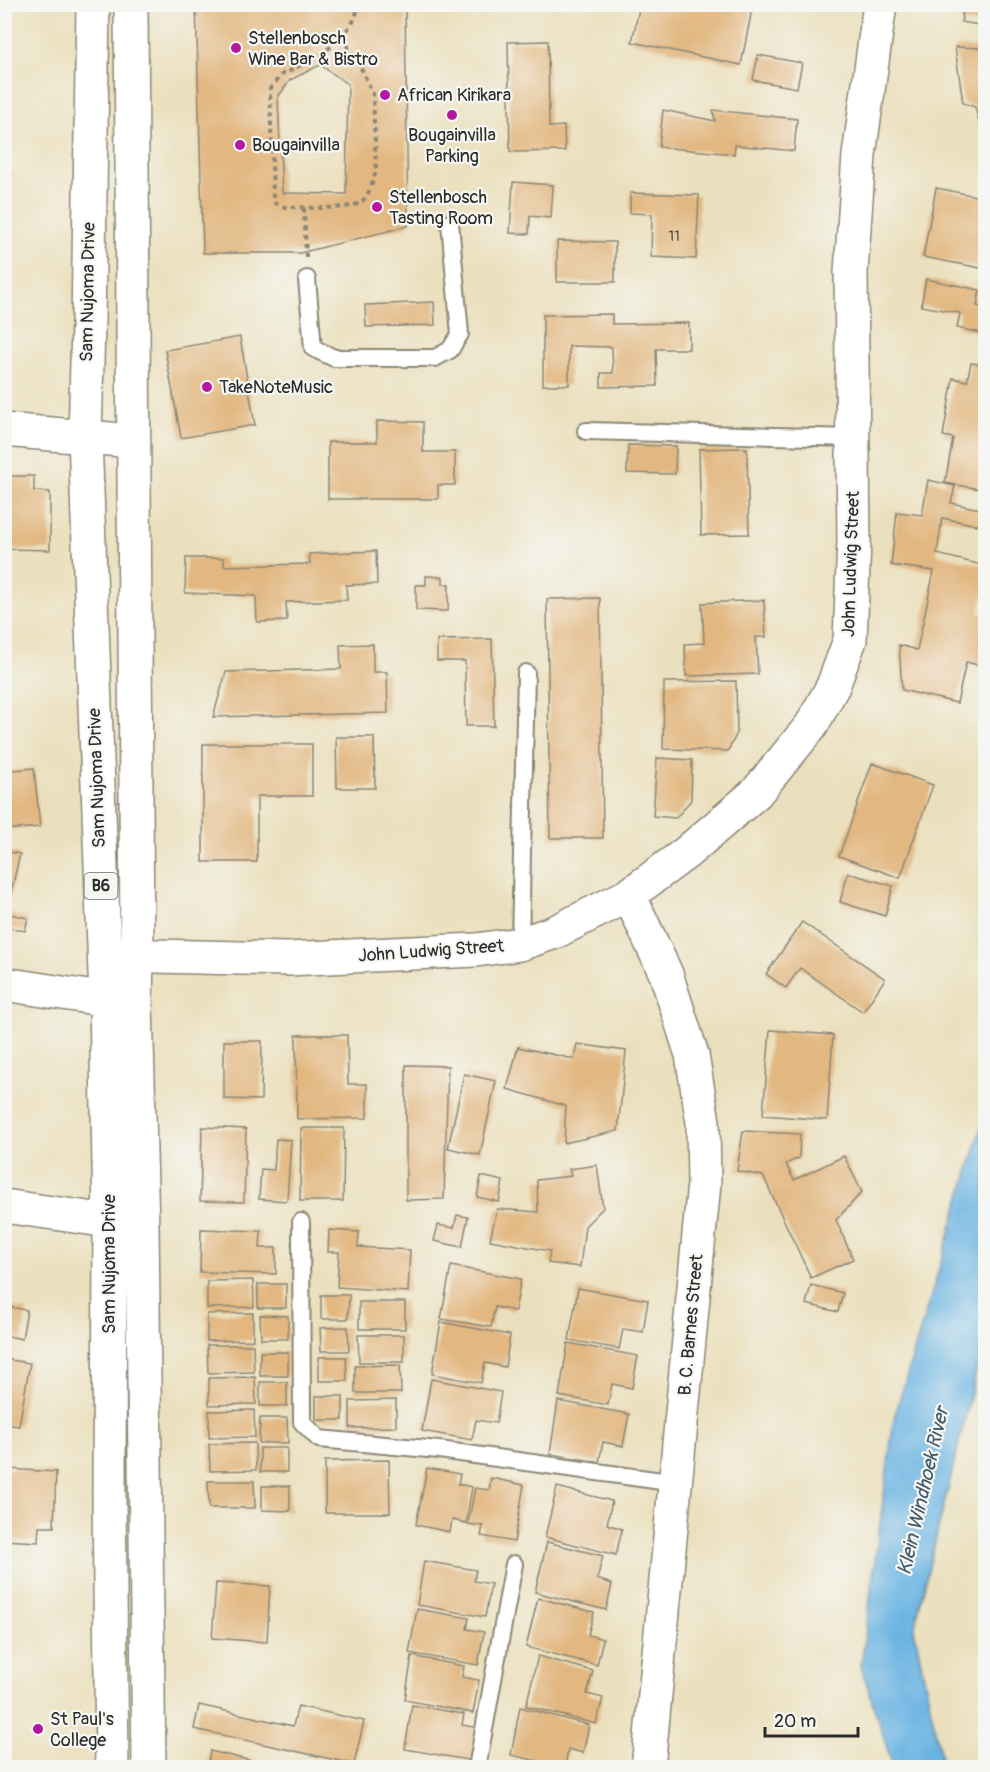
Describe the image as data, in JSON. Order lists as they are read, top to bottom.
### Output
{
  "streets": {
    "main road": [
      "Sam Nujoma Drive",
      "John Ludwig Street",
      "B6",
      "B. C. Barnes Street"
    ]
  },
  "crossings": [
    ["Sam Nujoma Drive", "John Ludwig Street"],
    ["John Ludwig Street", "B. C. Barnes Street"]
  ],
  "water": ["Klein Windhoek River"],
  "places": [
    "Stellenbosch Wine Bar & Bistro",
    "African Kirikara",
    "Bougainvilla Parking",
    "Bougainvilla",
    "Stellenbosch Tasting Room",
    "TakeNoteMusic",
    "St Paul's College"
  ],
  "house_numbers": ["11"],
  "scale_bar": "20 m"
}
